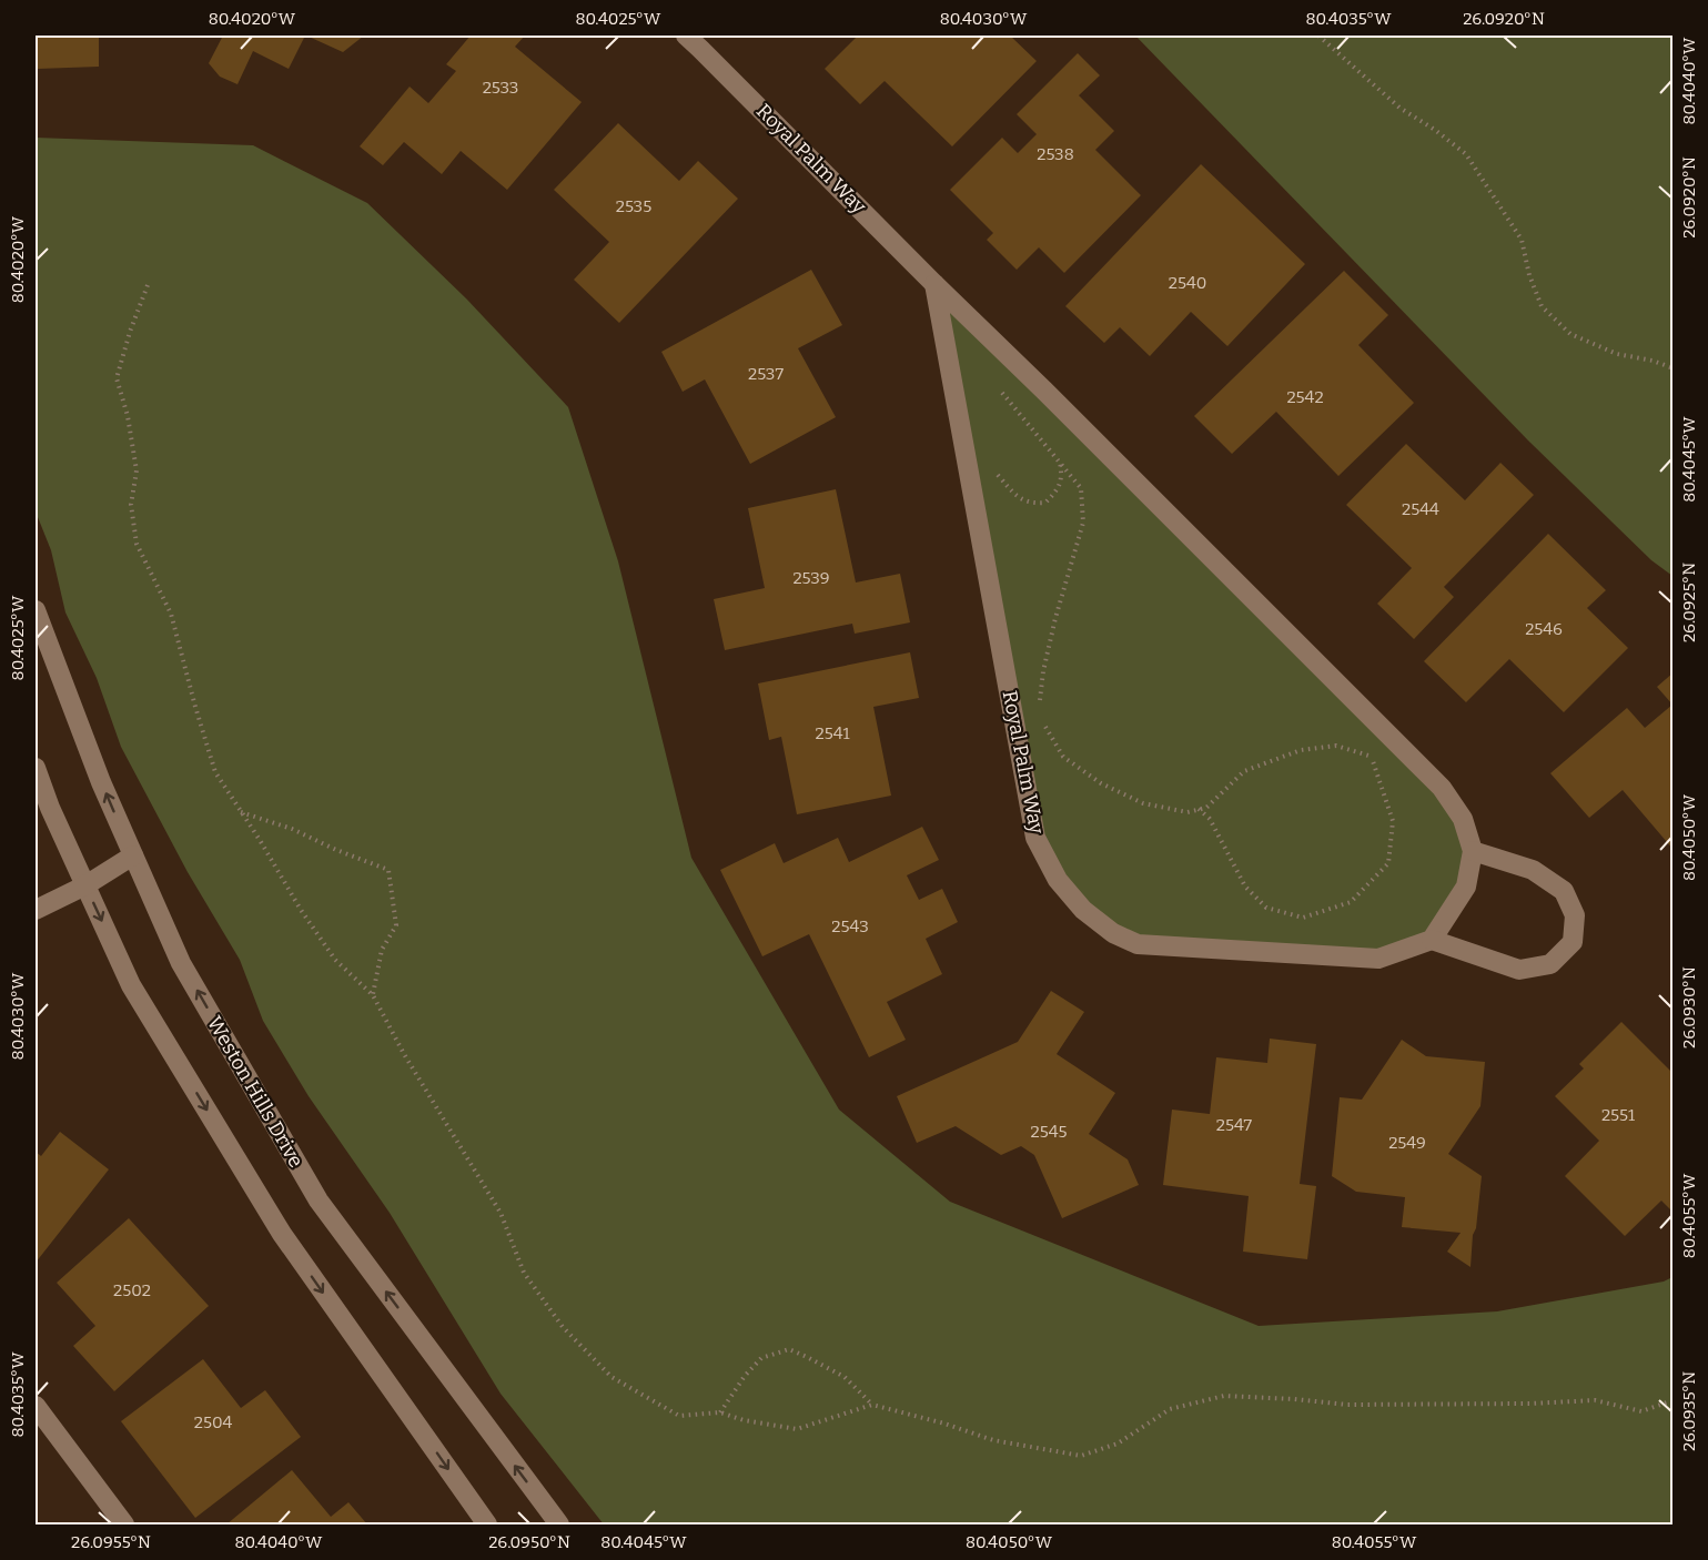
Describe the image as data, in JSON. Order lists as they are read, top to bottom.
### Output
{
  "streets": {
    "street": ["Royal Palm Way", "Weston Hills Drive"]
  },
  "house_numbers": [
    "2533",
    "2538",
    "2535",
    "2540",
    "2537",
    "2542",
    "2544",
    "2539",
    "2546",
    "2541",
    "2543",
    "2551",
    "2547",
    "2545",
    "2549",
    "2502",
    "2504"
  ],
  "coordinates": [
    "80.4020°W",
    "80.4025°W",
    "80.4030°W",
    "80.4035°W",
    "26.0920°N",
    "80.4040°W",
    "80.4045°W",
    "26.0925°N",
    "80.4050°W",
    "26.0930°N",
    "80.4055°W",
    "26.0935°N",
    "26.0955°N",
    "26.0950°N"
  ]
}
